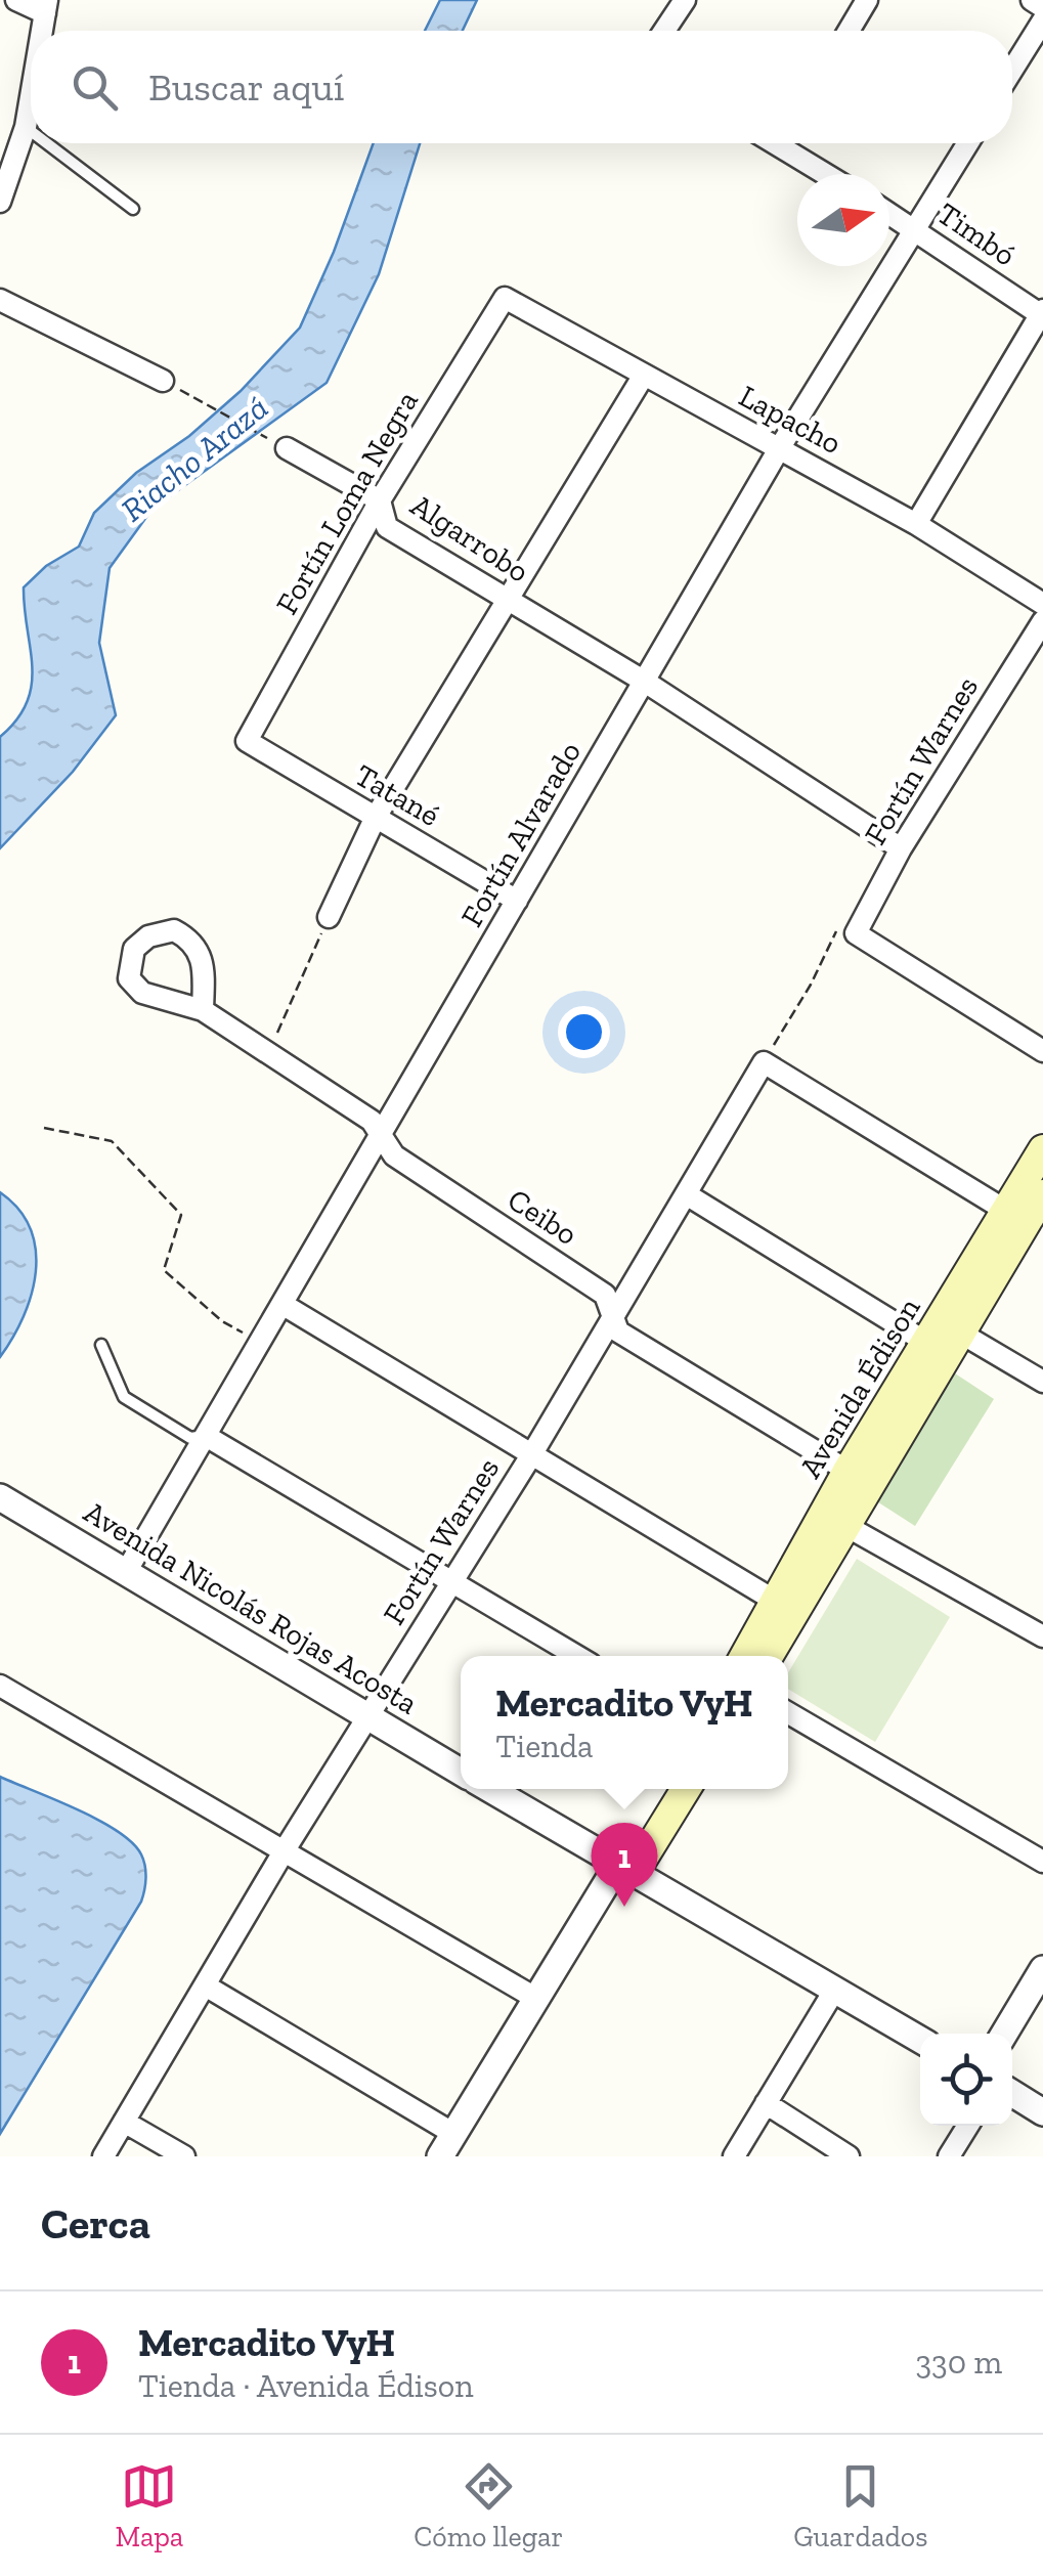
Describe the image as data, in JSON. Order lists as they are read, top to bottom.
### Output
{
  "streets": {
    "main road": ["Avenida Édison"],
    "street": [
      "Timbó",
      "Lapacho",
      "Fortín Loma Negra",
      "Algarrobo",
      "Fortín Warnes",
      "Tatané",
      "Fortín Alvarado",
      "Ceibo",
      "Avenida Nicolás Rojas Acosta"
    ]
  },
  "crossings": [
    ["Timbó", "Fortín Alvarado"],
    ["Lapacho", "Fortín Loma Negra"],
    ["Lapacho", "Fortín Alvarado"],
    ["Fortín Loma Negra", "Algarrobo"],
    ["Fortín Loma Negra", "Tatané"],
    ["Algarrobo", "Fortín Warnes"],
    ["Algarrobo", "Fortín Alvarado"],
    ["Fortín Warnes", "Ceibo"],
    ["Fortín Warnes", "Avenida Nicolás Rojas Acosta"],
    ["Tatané", "Fortín Alvarado"],
    ["Fortín Alvarado", "Ceibo"],
    ["Fortín Alvarado", "Avenida Nicolás Rojas Acosta"],
    ["Ceibo", "Avenida Édison"]
  ],
  "water": ["Riacho Arazá"],
  "north": "right",
  "page": {
    "search": "Buscar aquí",
    "popup": ["Mercadito VyH", "Tienda"],
    "pins": "1",
    "heading": "Cerca",
    "list": [
      {
        "mark": "1",
        "name": "Mercadito VyH",
        "note": "Tienda · Avenida Édison",
        "value": "330 m"
      }
    ],
    "nav": ["Mapa", "Cómo llegar", "Guardados"]
  }
}
